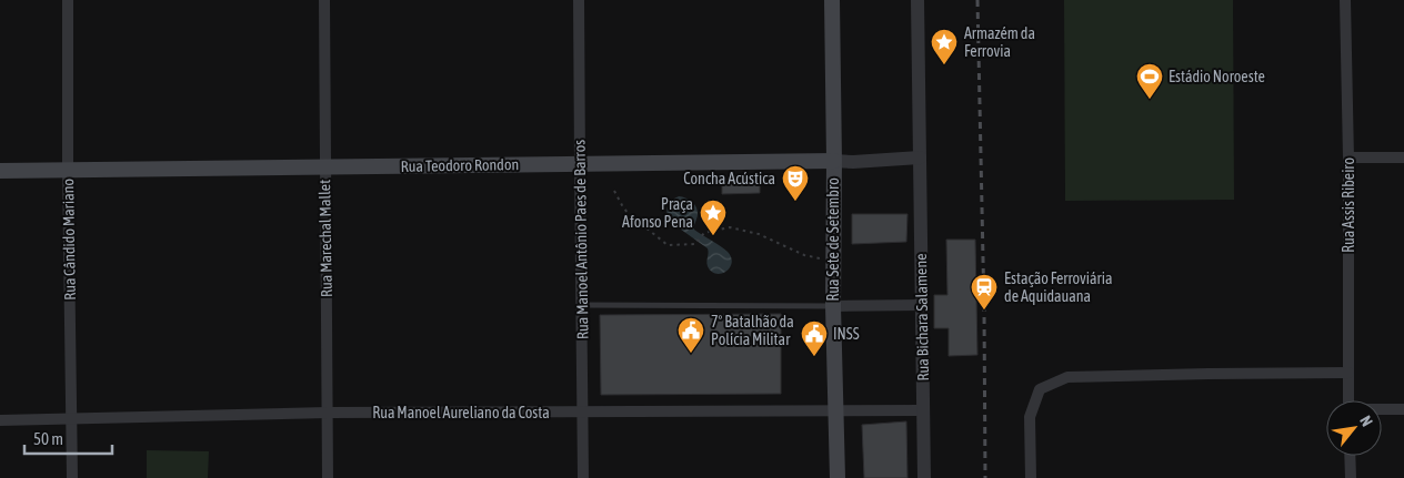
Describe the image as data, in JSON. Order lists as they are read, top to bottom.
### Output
{
  "streets": {
    "main road": ["Rua Teodoro Rondon", "Rua Sete de Setembro"],
    "street": [
      "Rua Assis Ribeiro",
      "Rua Marechal Mallet",
      "Rua Cândido Mariano",
      "Rua Manoel Antônio Paes de Barros",
      "Rua Bichara Salamene",
      "Rua Manoel Aureliano da Costa"
    ]
  },
  "crossings": [
    ["Rua Teodoro Rondon", "Rua Marechal Mallet"],
    ["Rua Teodoro Rondon", "Rua Cândido Mariano"],
    ["Rua Teodoro Rondon", "Rua Manoel Antônio Paes de Barros"],
    ["Rua Teodoro Rondon", "Rua Sete de Setembro"],
    ["Rua Teodoro Rondon", "Rua Bichara Salamene"],
    ["Rua Marechal Mallet", "Rua Manoel Aureliano da Costa"],
    ["Rua Cândido Mariano", "Rua Manoel Aureliano da Costa"],
    ["Rua Manoel Antônio Paes de Barros", "Rua Manoel Aureliano da Costa"],
    ["Rua Sete de Setembro", "Rua Manoel Aureliano da Costa"],
    ["Rua Bichara Salamene", "Rua Manoel Aureliano da Costa"]
  ],
  "places": {
    "place": ["Armazém da Ferrovia", "Praça Afonso Pena"],
    "sports": ["Estádio Noroeste"],
    "theatre": ["Concha Acústica"],
    "station": ["Estação Ferroviária de Aquidauana"],
    "public building": ["7° Batalhão da Polícia Militar", "INSS"]
  },
  "scale_bar": "50 m",
  "north": "top right"
}
